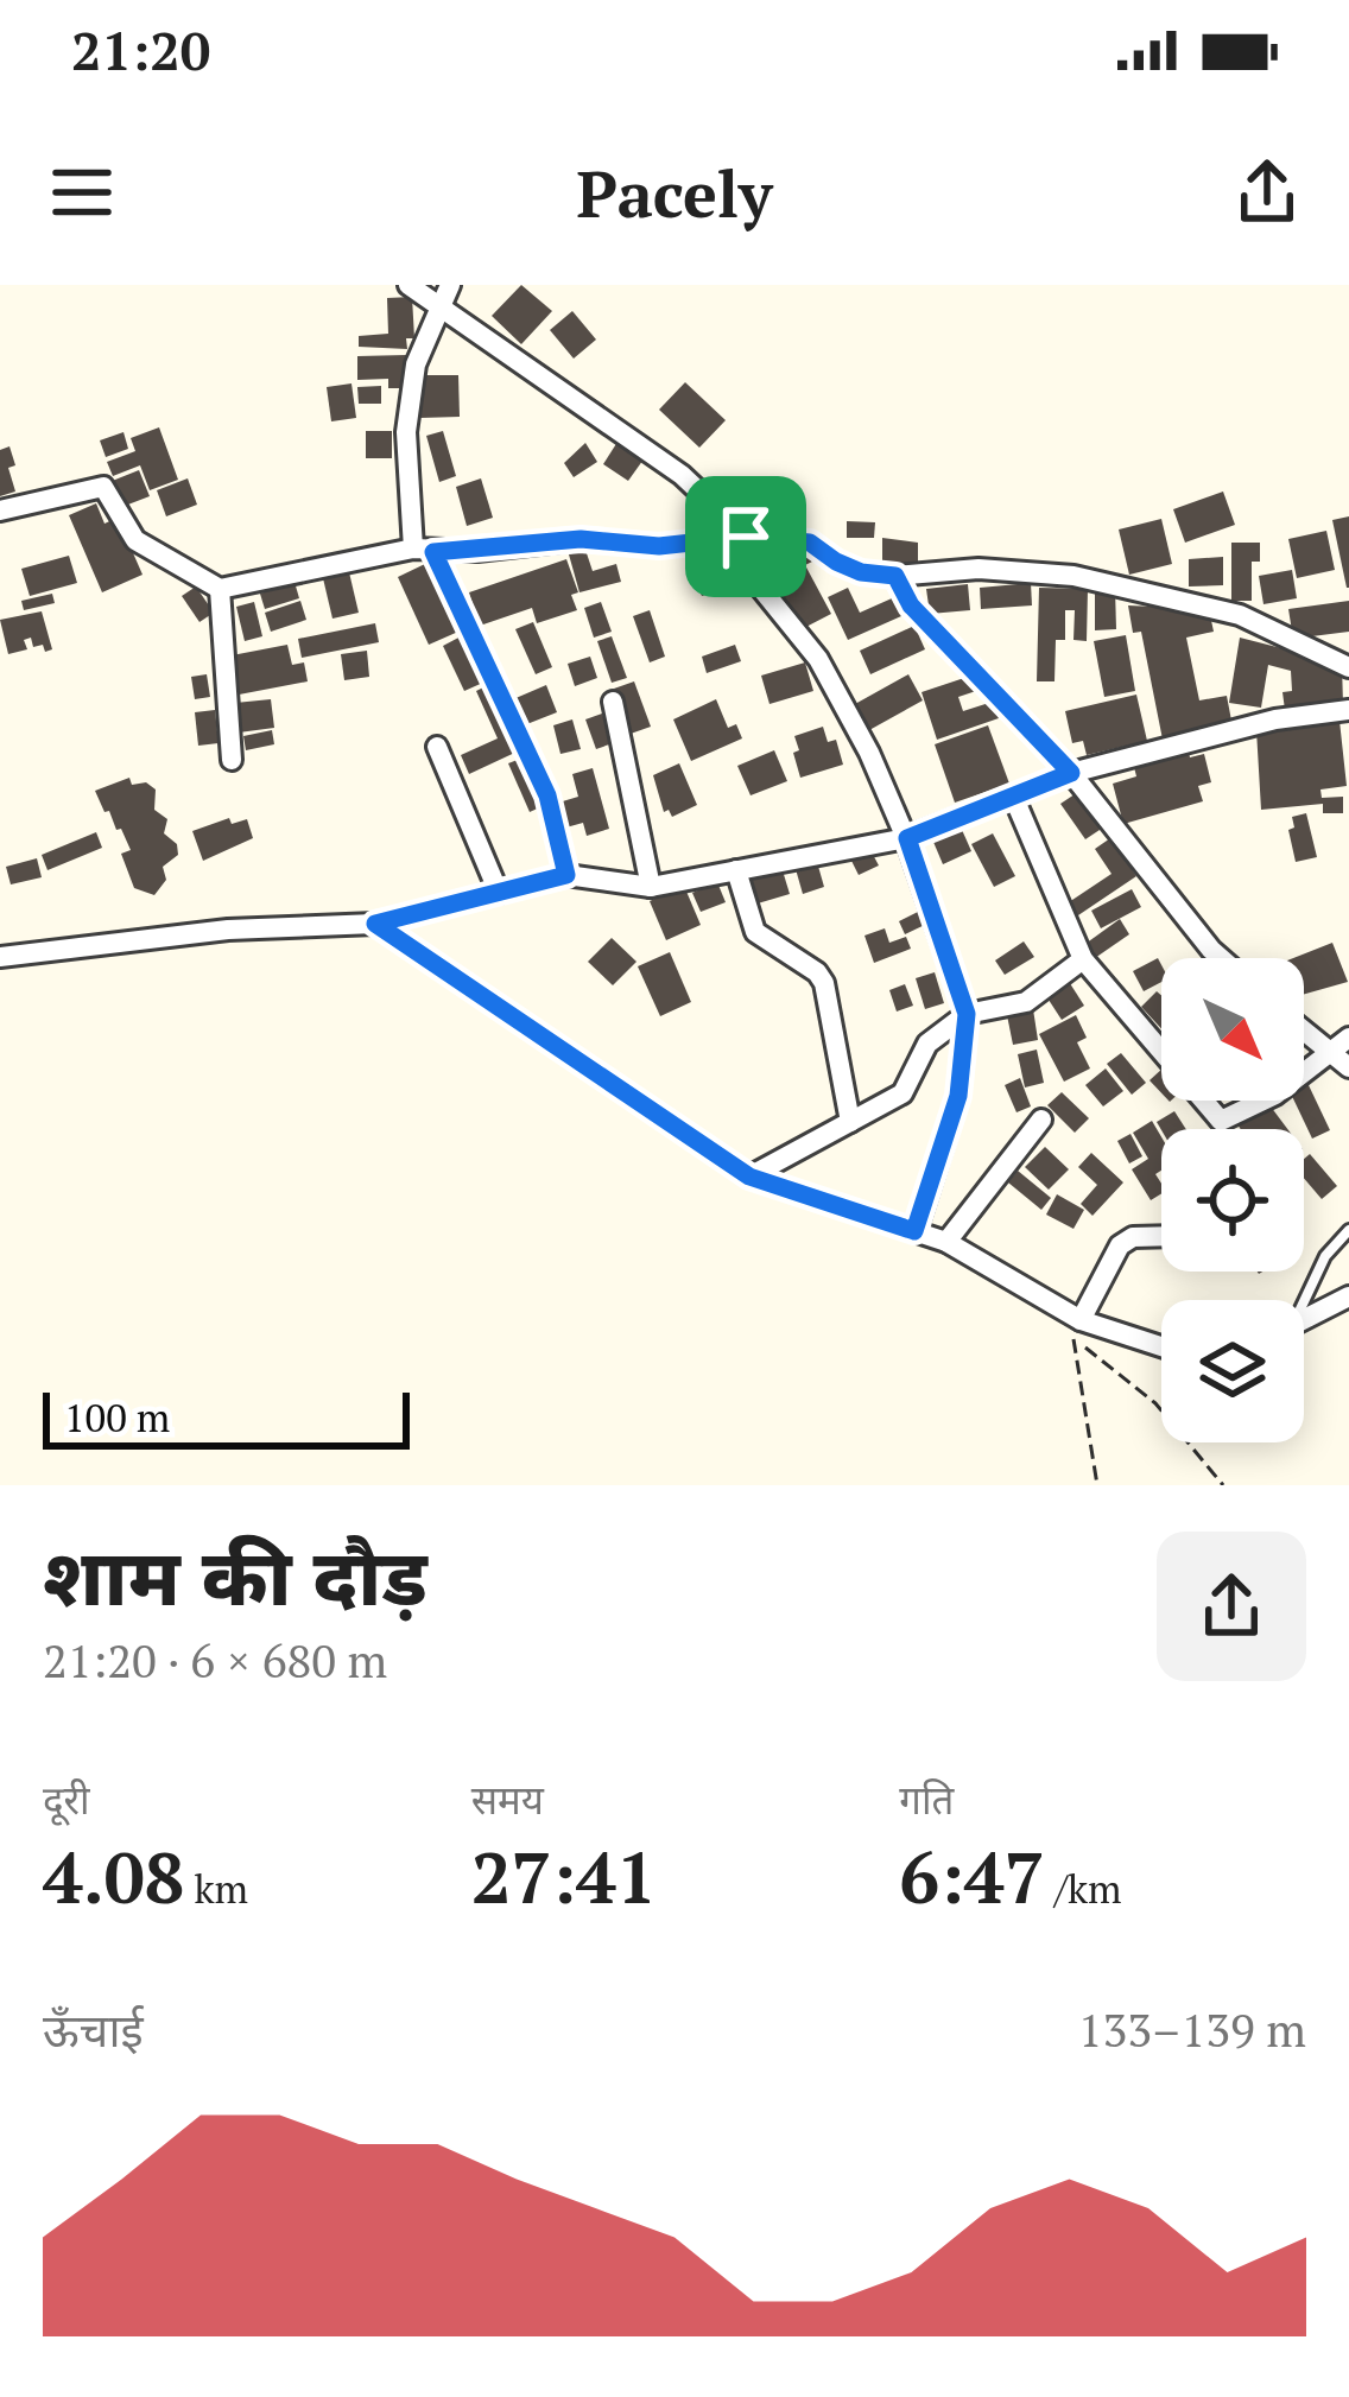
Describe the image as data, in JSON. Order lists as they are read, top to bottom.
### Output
{
  "scale_bar": "100 m",
  "north": "bottom right",
  "page": {
    "status": "21:20",
    "header": "Pacely",
    "scale": "100 m",
    "heading": ["शाम की दौड़", "21:20 · 6 × 680 m"],
    "stats": [
      ["दूरी", "4.08 km"],
      ["समय", "27:41"],
      ["गति", "6:47 /km"]
    ],
    "chart": ["ऊँचाई", "133–139 m"]
  }
}
